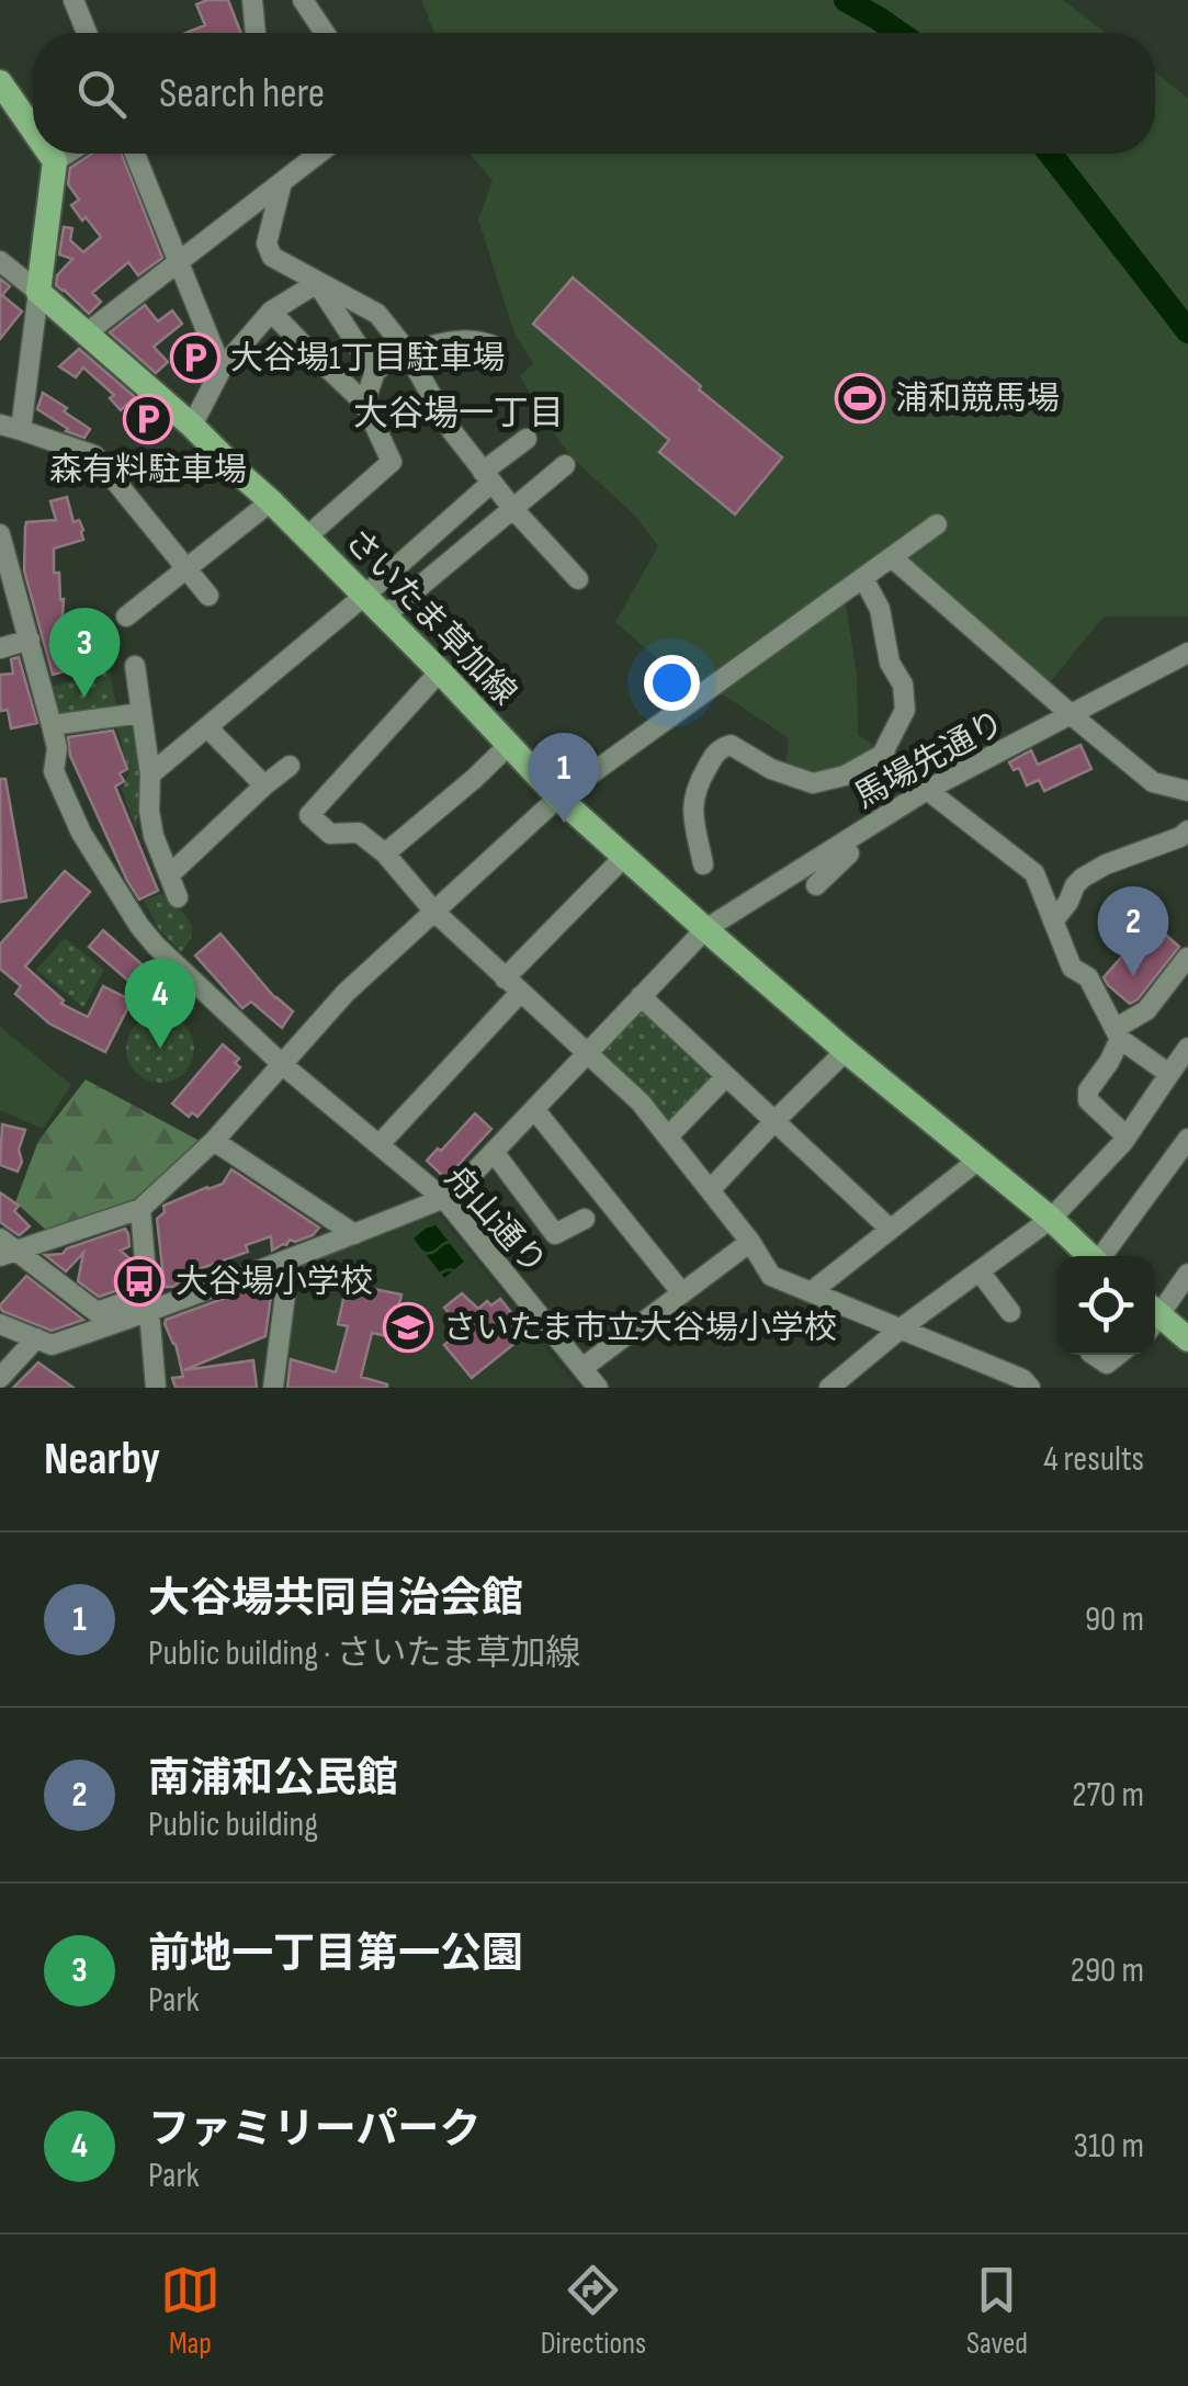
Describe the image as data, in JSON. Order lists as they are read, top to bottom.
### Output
{
  "streets": {
    "main road": ["さいたま草加線"],
    "street": ["馬場先通り", "舟山通り"]
  },
  "crossings": [
    ["さいたま草加線", "馬場先通り"],
    ["馬場先通り", "舟山通り"]
  ],
  "districts": ["大谷場一丁目"],
  "places": {
    "parking": ["大谷場1丁目駐車場", "森有料駐車場"],
    "sports": ["浦和競馬場"],
    "bus stop": ["大谷場小学校"],
    "school or university": ["さいたま市立大谷場小学校"]
  },
  "page": {
    "search": "Search here",
    "pins": [
      "3",
      "1",
      "2",
      "4"
    ],
    "heading": ["Nearby", "4 results"],
    "list": [
      {
        "mark": "1",
        "name": "大谷場共同自治会館",
        "note": "Public building · さいたま草加線",
        "value": "90 m"
      },
      {
        "mark": "2",
        "name": "南浦和公民館",
        "note": "Public building",
        "value": "270 m"
      },
      {
        "mark": "3",
        "name": "前地一丁目第一公園",
        "note": "Park",
        "value": "290 m"
      },
      {
        "mark": "4",
        "name": "ファミリーパーク",
        "note": "Park",
        "value": "310 m"
      }
    ],
    "nav": ["Map", "Directions", "Saved"]
  }
}
